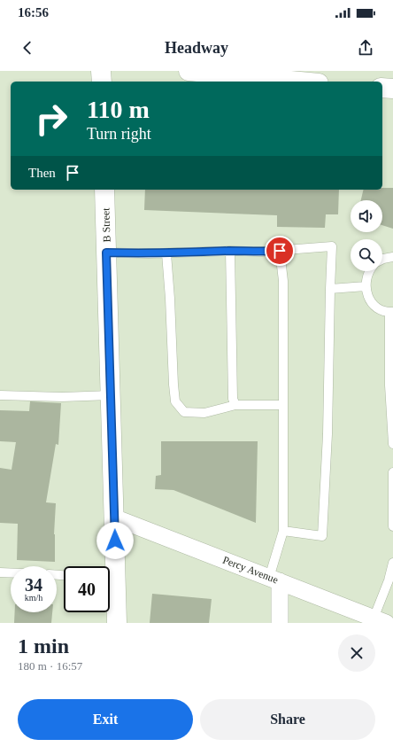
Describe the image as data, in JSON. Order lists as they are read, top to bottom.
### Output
{
  "streets": {
    "street": ["B Street", "Percy Avenue"]
  },
  "crossings": [
    ["B Street", "Percy Avenue"]
  ],
  "page": {
    "status": "16:56",
    "header": "Headway",
    "turn": ["110 m", "Turn right"],
    "then": "Then",
    "speed": "34 km/h",
    "limit": "40",
    "heading": ["1 min", "180 m · 16:57"],
    "buttons": ["Exit", "Share"]
  }
}
